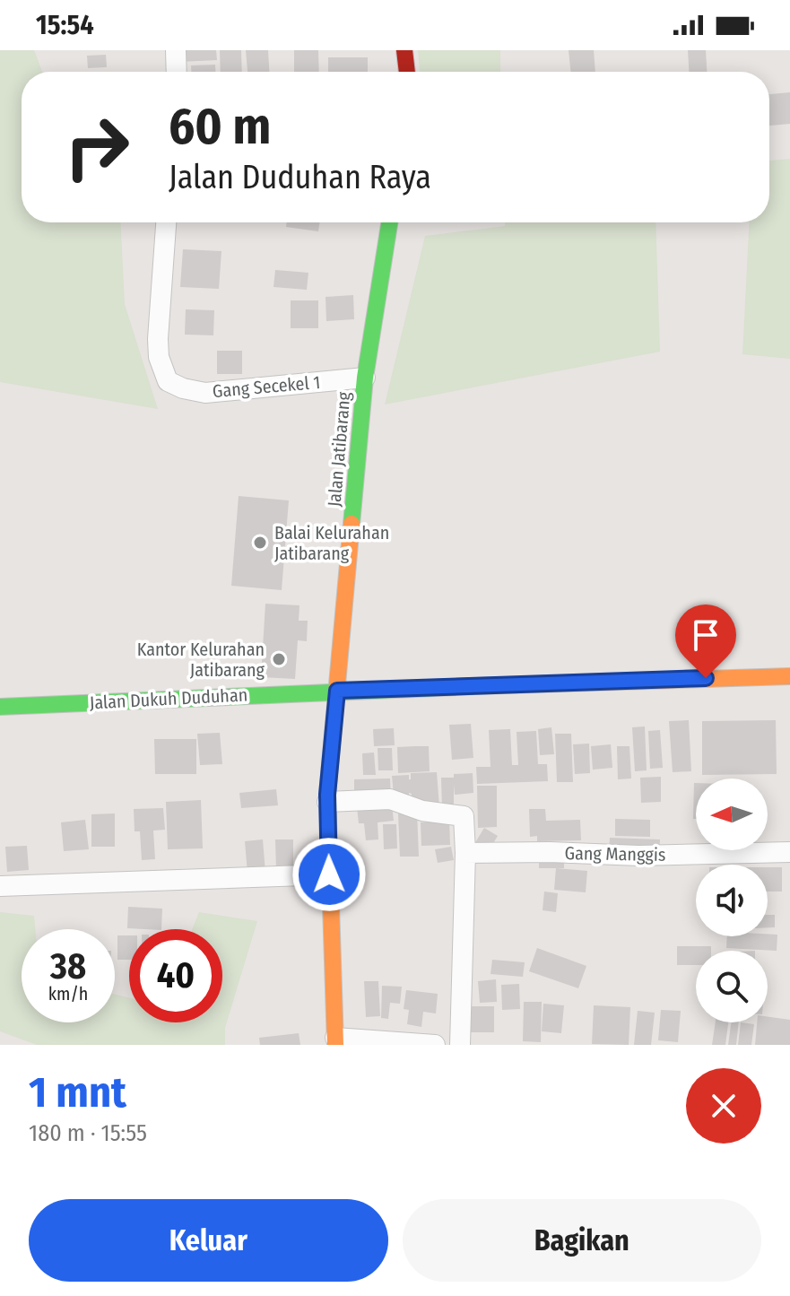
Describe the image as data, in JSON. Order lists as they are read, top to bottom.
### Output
{
  "streets": {
    "street": [
      "Gang Secekel 1",
      "Jalan Jatibarang",
      "Jalan Dukuh Duduhan",
      "Gang Manggis"
    ]
  },
  "crossings": [
    ["Gang Secekel 1", "Jalan Jatibarang"],
    ["Jalan Jatibarang", "Jalan Dukuh Duduhan"]
  ],
  "places": ["Balai Kelurahan Jatibarang", "Kantor Kelurahan Jatibarang"],
  "north": "left",
  "page": {
    "status": "15:54",
    "turn": ["60 m", "Jalan Duduhan Raya"],
    "speed": "38 km/h",
    "limit": "40",
    "heading": ["1 mnt", "180 m · 15:55"],
    "buttons": ["Keluar", "Bagikan"]
  }
}
